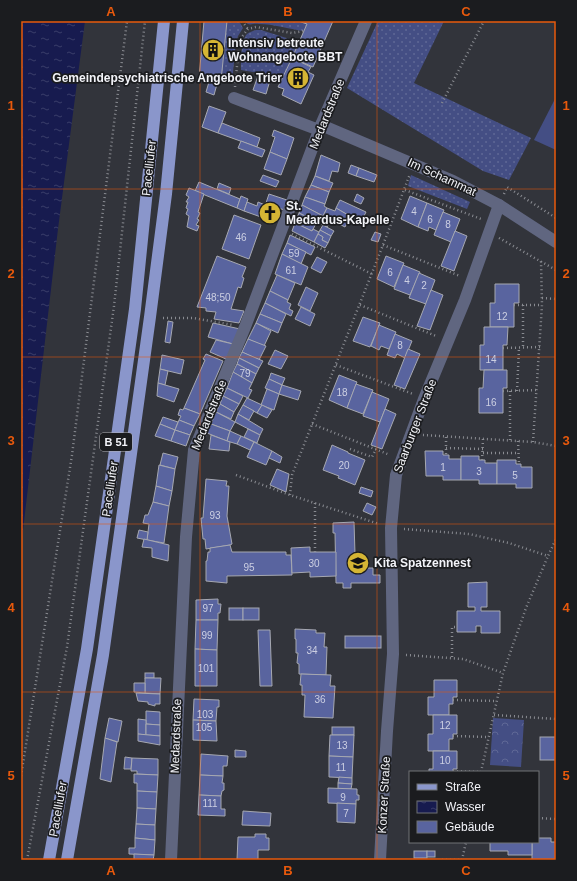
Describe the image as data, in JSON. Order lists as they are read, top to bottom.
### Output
{
  "streets": {
    "main road": ["Pacelliufer", "B 51"],
    "street": [
      "Medardstraße",
      "Im Schammat",
      "Saarburger Straße",
      "Konzer Straße"
    ]
  },
  "crossings": [
    ["Medardstraße", "Im Schammat"],
    ["Im Schammat", "Saarburger Straße"],
    ["Saarburger Straße", "Konzer Straße"]
  ],
  "places": {
    "building": ["Intensiv betreute Wohnangebote BBT", "Gemeindepsychiatrische Angebote Trier"],
    "church": ["St. Medardus-Kapelle"],
    "school or university": ["Kita Spatzennest"]
  },
  "house_numbers": [
    "4",
    "6",
    "8",
    "46",
    "59",
    "61",
    "6",
    "4",
    "2",
    "48;50",
    "12",
    "8",
    "14",
    "79",
    "18",
    "16",
    "20",
    "1",
    "3",
    "5",
    "93",
    "30",
    "95",
    "97",
    "99",
    "34",
    "101",
    "36",
    "103",
    "12",
    "105",
    "13",
    "10",
    "11",
    "9",
    "111",
    "7"
  ],
  "legend": ["Straße", "Wasser", "Gebäude"],
  "grid": {
    "columns": ["A", "B", "C"],
    "rows": [
      "1",
      "2",
      "3",
      "4",
      "5"
    ]
  }
}
